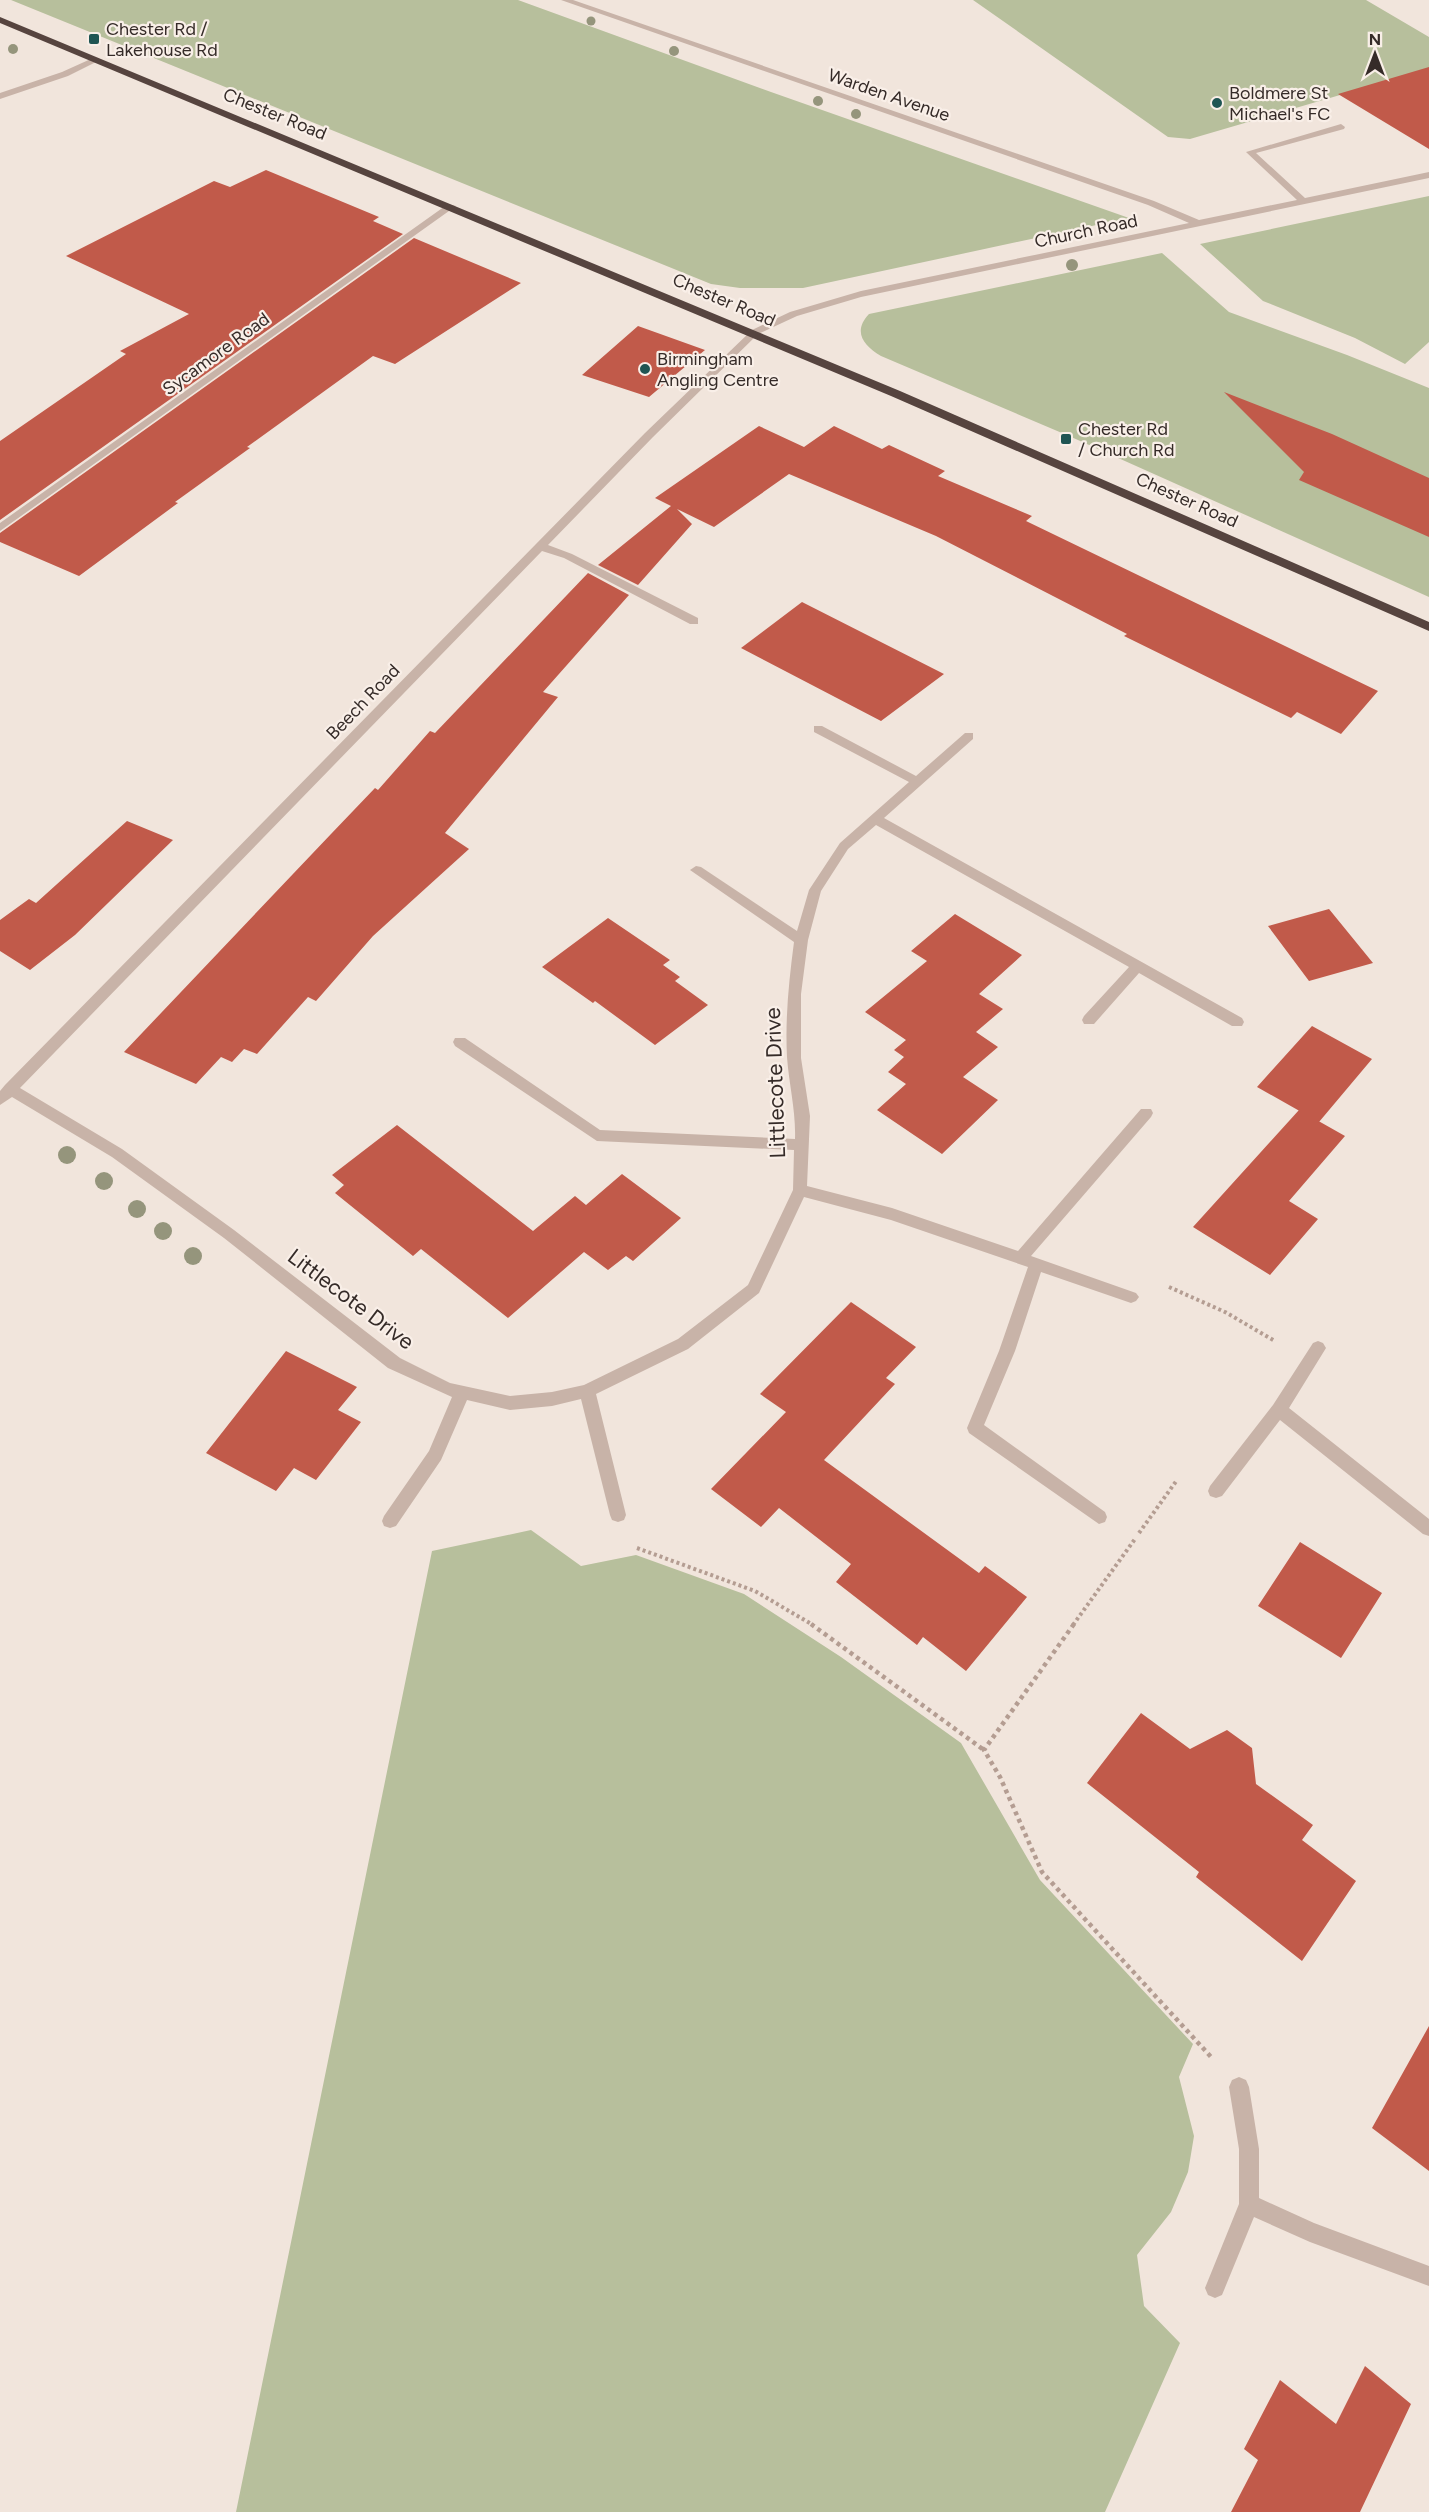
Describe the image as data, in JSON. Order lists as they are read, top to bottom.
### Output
{
  "streets": {
    "highway": ["Chester Road"],
    "street": [
      "Warden Avenue",
      "Church Road",
      "Sycamore Road",
      "Beech Road",
      "Littlecote Drive"
    ]
  },
  "crossings": [
    ["Warden Avenue", "Church Road"],
    ["Chester Road", "Church Road"],
    ["Chester Road", "Sycamore Road"],
    ["Chester Road", "Beech Road"],
    ["Church Road", "Beech Road"],
    ["Beech Road", "Littlecote Drive"]
  ],
  "places": {
    "transit": ["Chester Rd / Lakehouse Rd", "Chester Rd / Church Rd"],
    "other": ["Boldmere St Michael's FC", "Birmingham Angling Centre"]
  },
  "north": "top"
}
